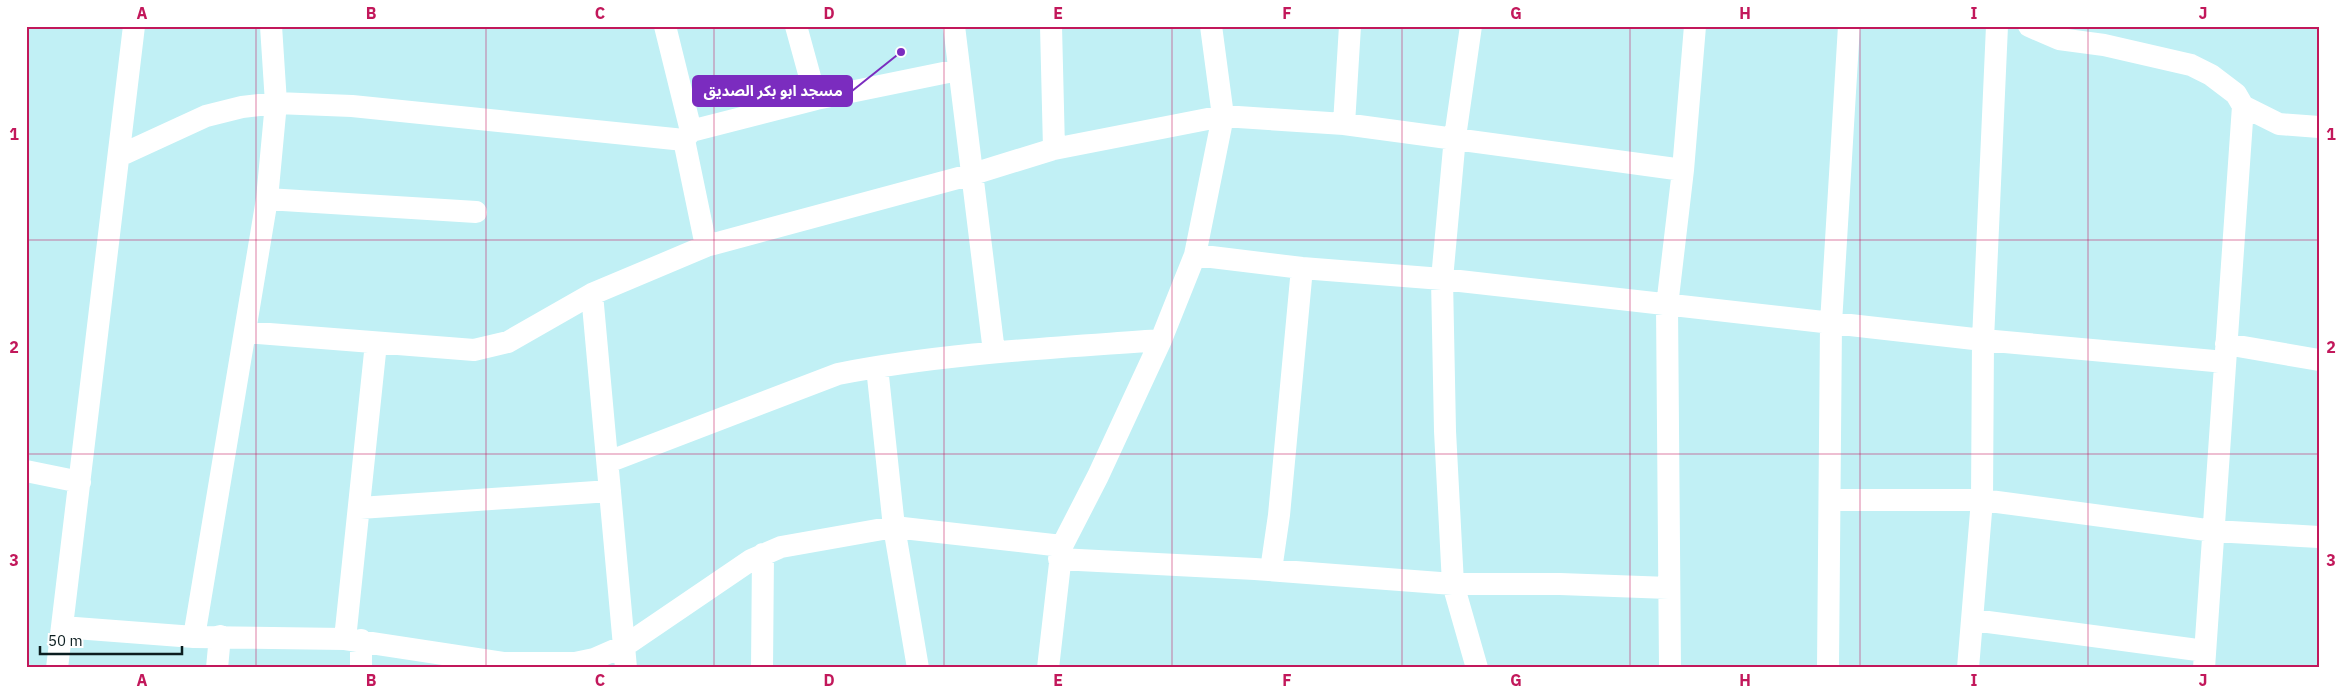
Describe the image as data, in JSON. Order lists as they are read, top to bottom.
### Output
{
  "places": ["مسجد ابو بكر الصديق"],
  "scale_bar": "50 m",
  "grid": {
    "columns": [
      "A",
      "B",
      "C",
      "D",
      "E",
      "F",
      "G",
      "H",
      "I",
      "J"
    ],
    "rows": ["1", "2", "3"]
  }
}
